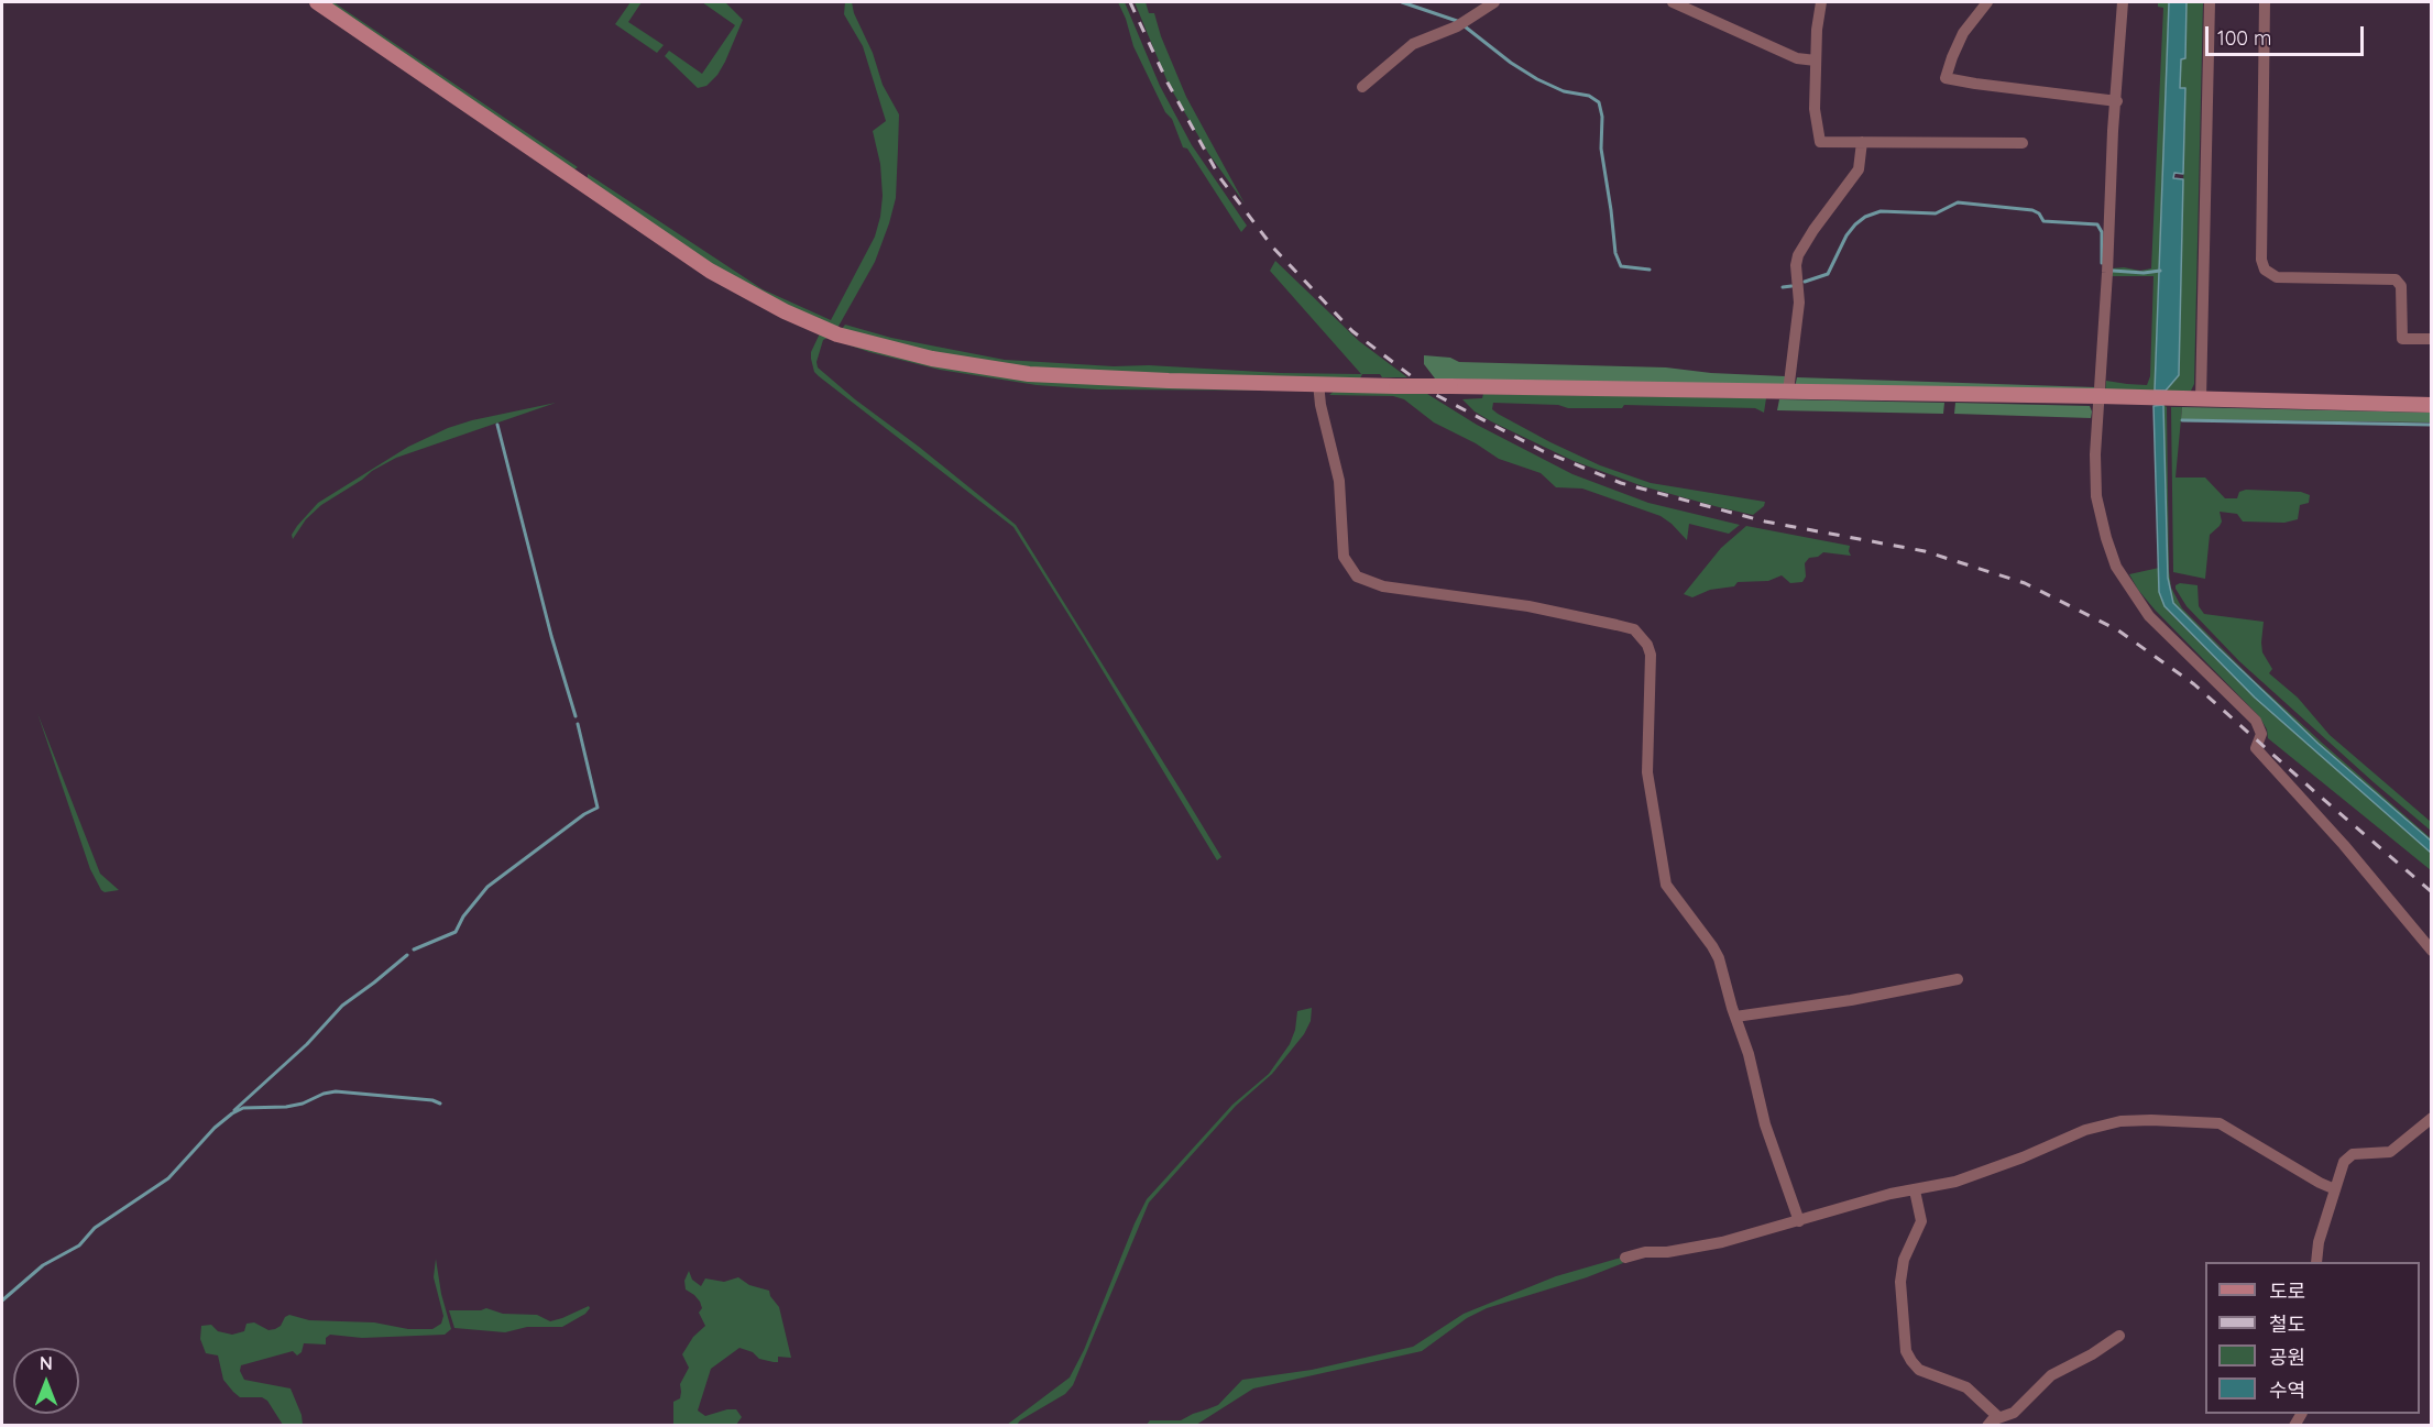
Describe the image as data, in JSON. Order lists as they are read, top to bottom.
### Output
{
  "legend": [
    "도로",
    "철도",
    "공원",
    "수역"
  ],
  "scale_bar": "100 m",
  "north": "top"
}
